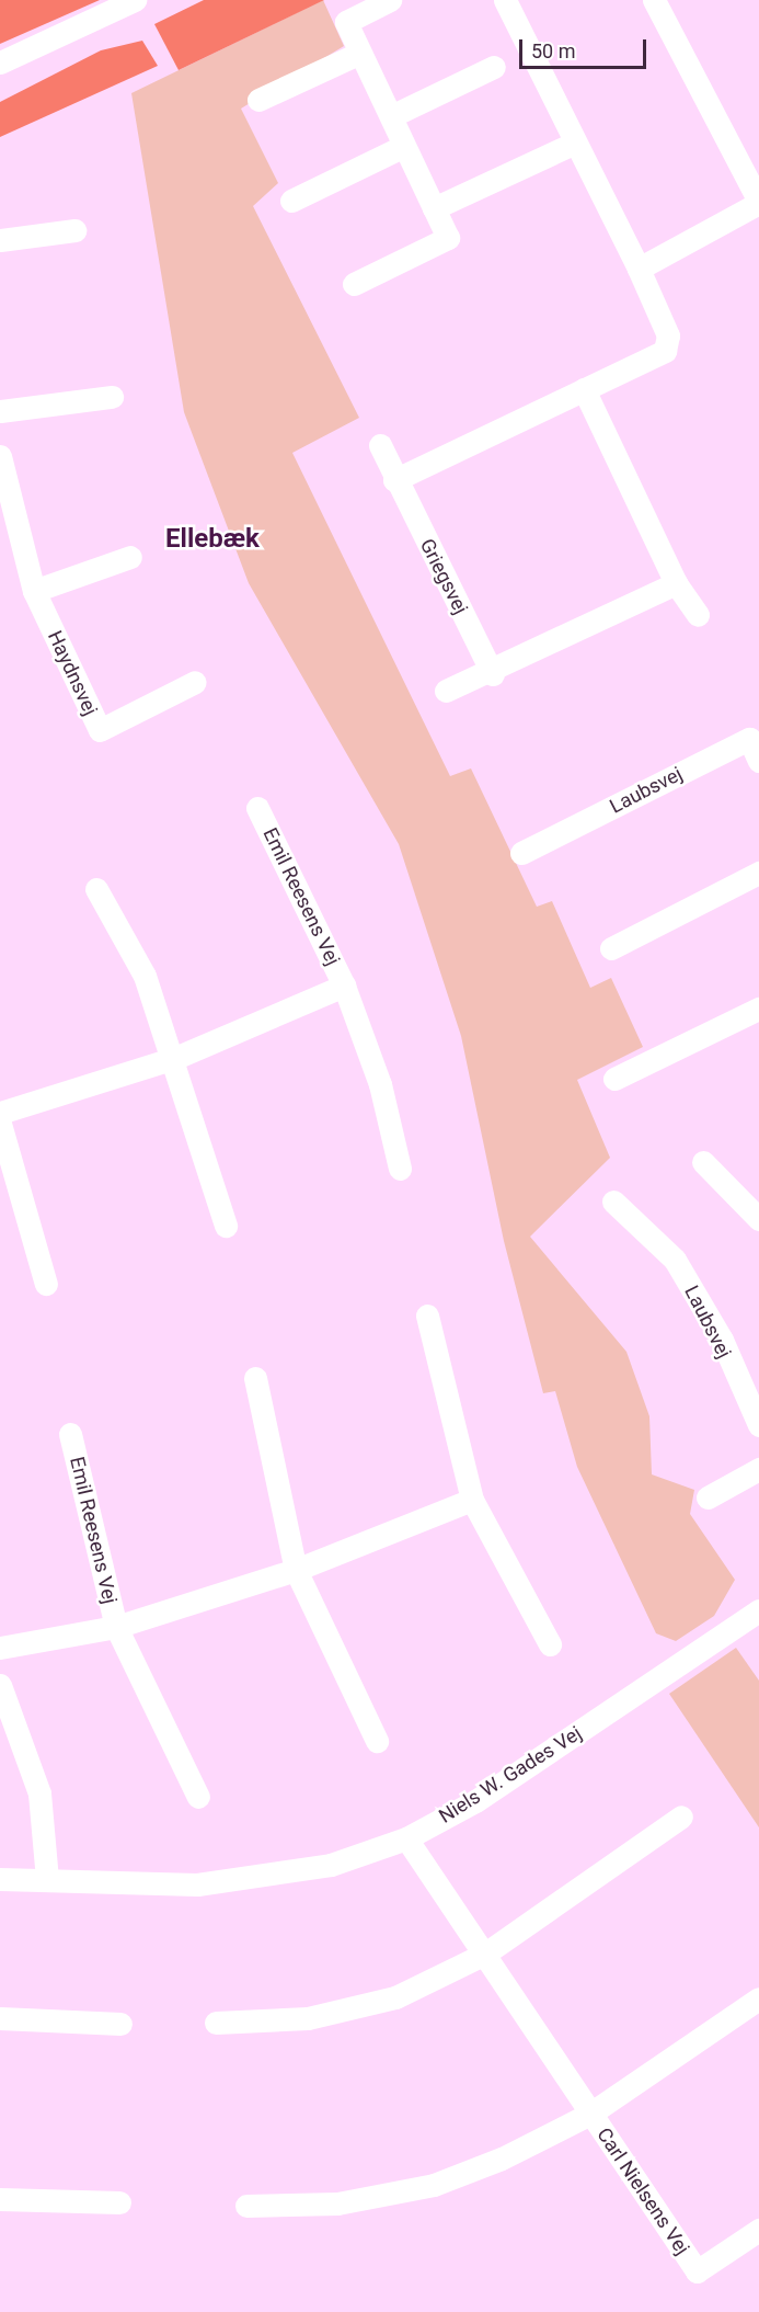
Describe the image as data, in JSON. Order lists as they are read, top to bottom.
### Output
{
  "streets": {
    "street": [
      "Griegsvej",
      "Haydnsvej",
      "Laubsvej",
      "Emil Reesens Vej",
      "Niels W. Gades Vej",
      "Carl Nielsens Vej"
    ]
  },
  "crossings": [
    ["Niels W. Gades Vej", "Carl Nielsens Vej"]
  ],
  "districts": ["Ellebæk"],
  "scale_bar": "50 m"
}
